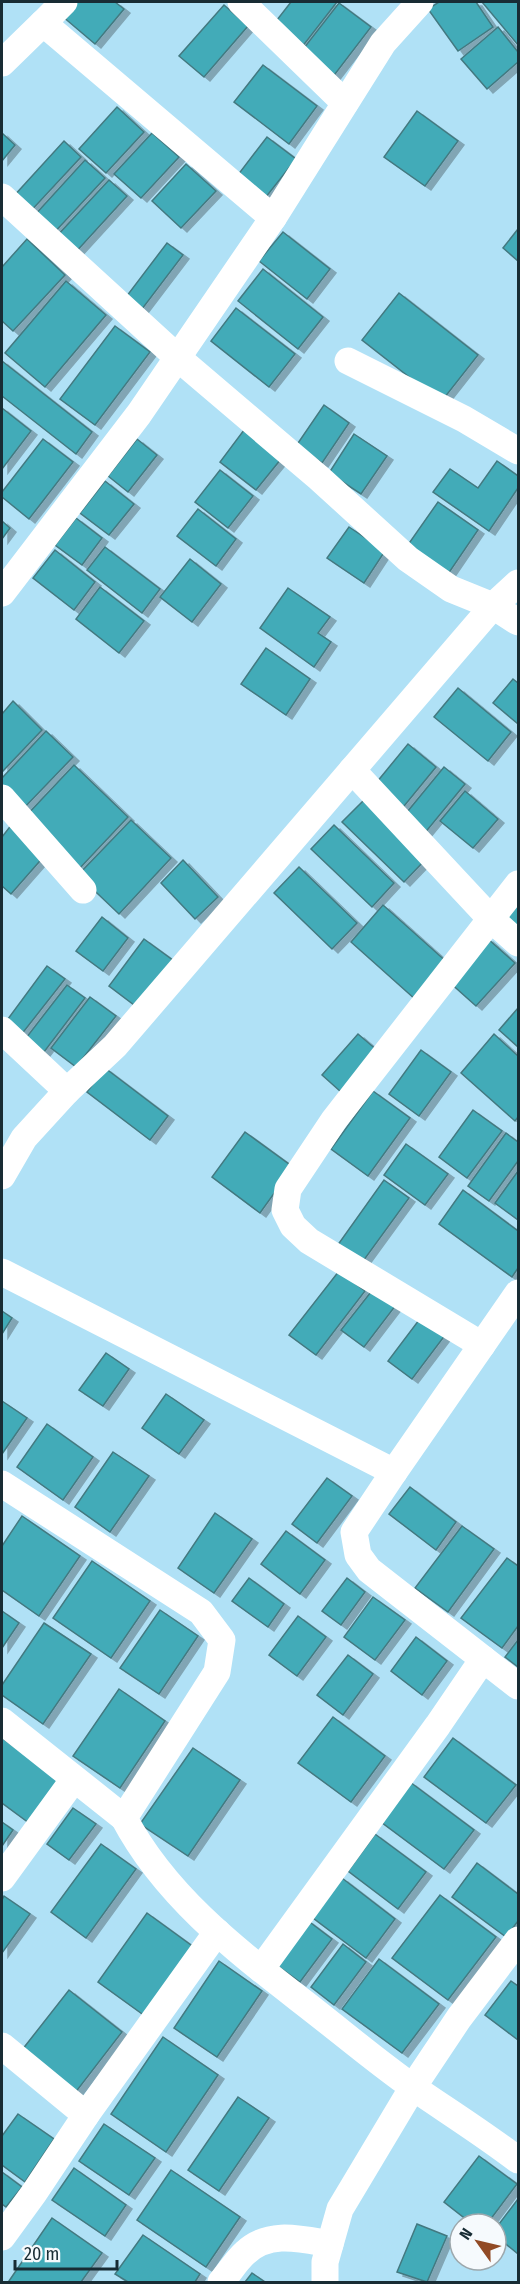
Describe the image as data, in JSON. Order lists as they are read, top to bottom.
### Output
{
  "scale_bar": "20 m",
  "north": "top left"
}
